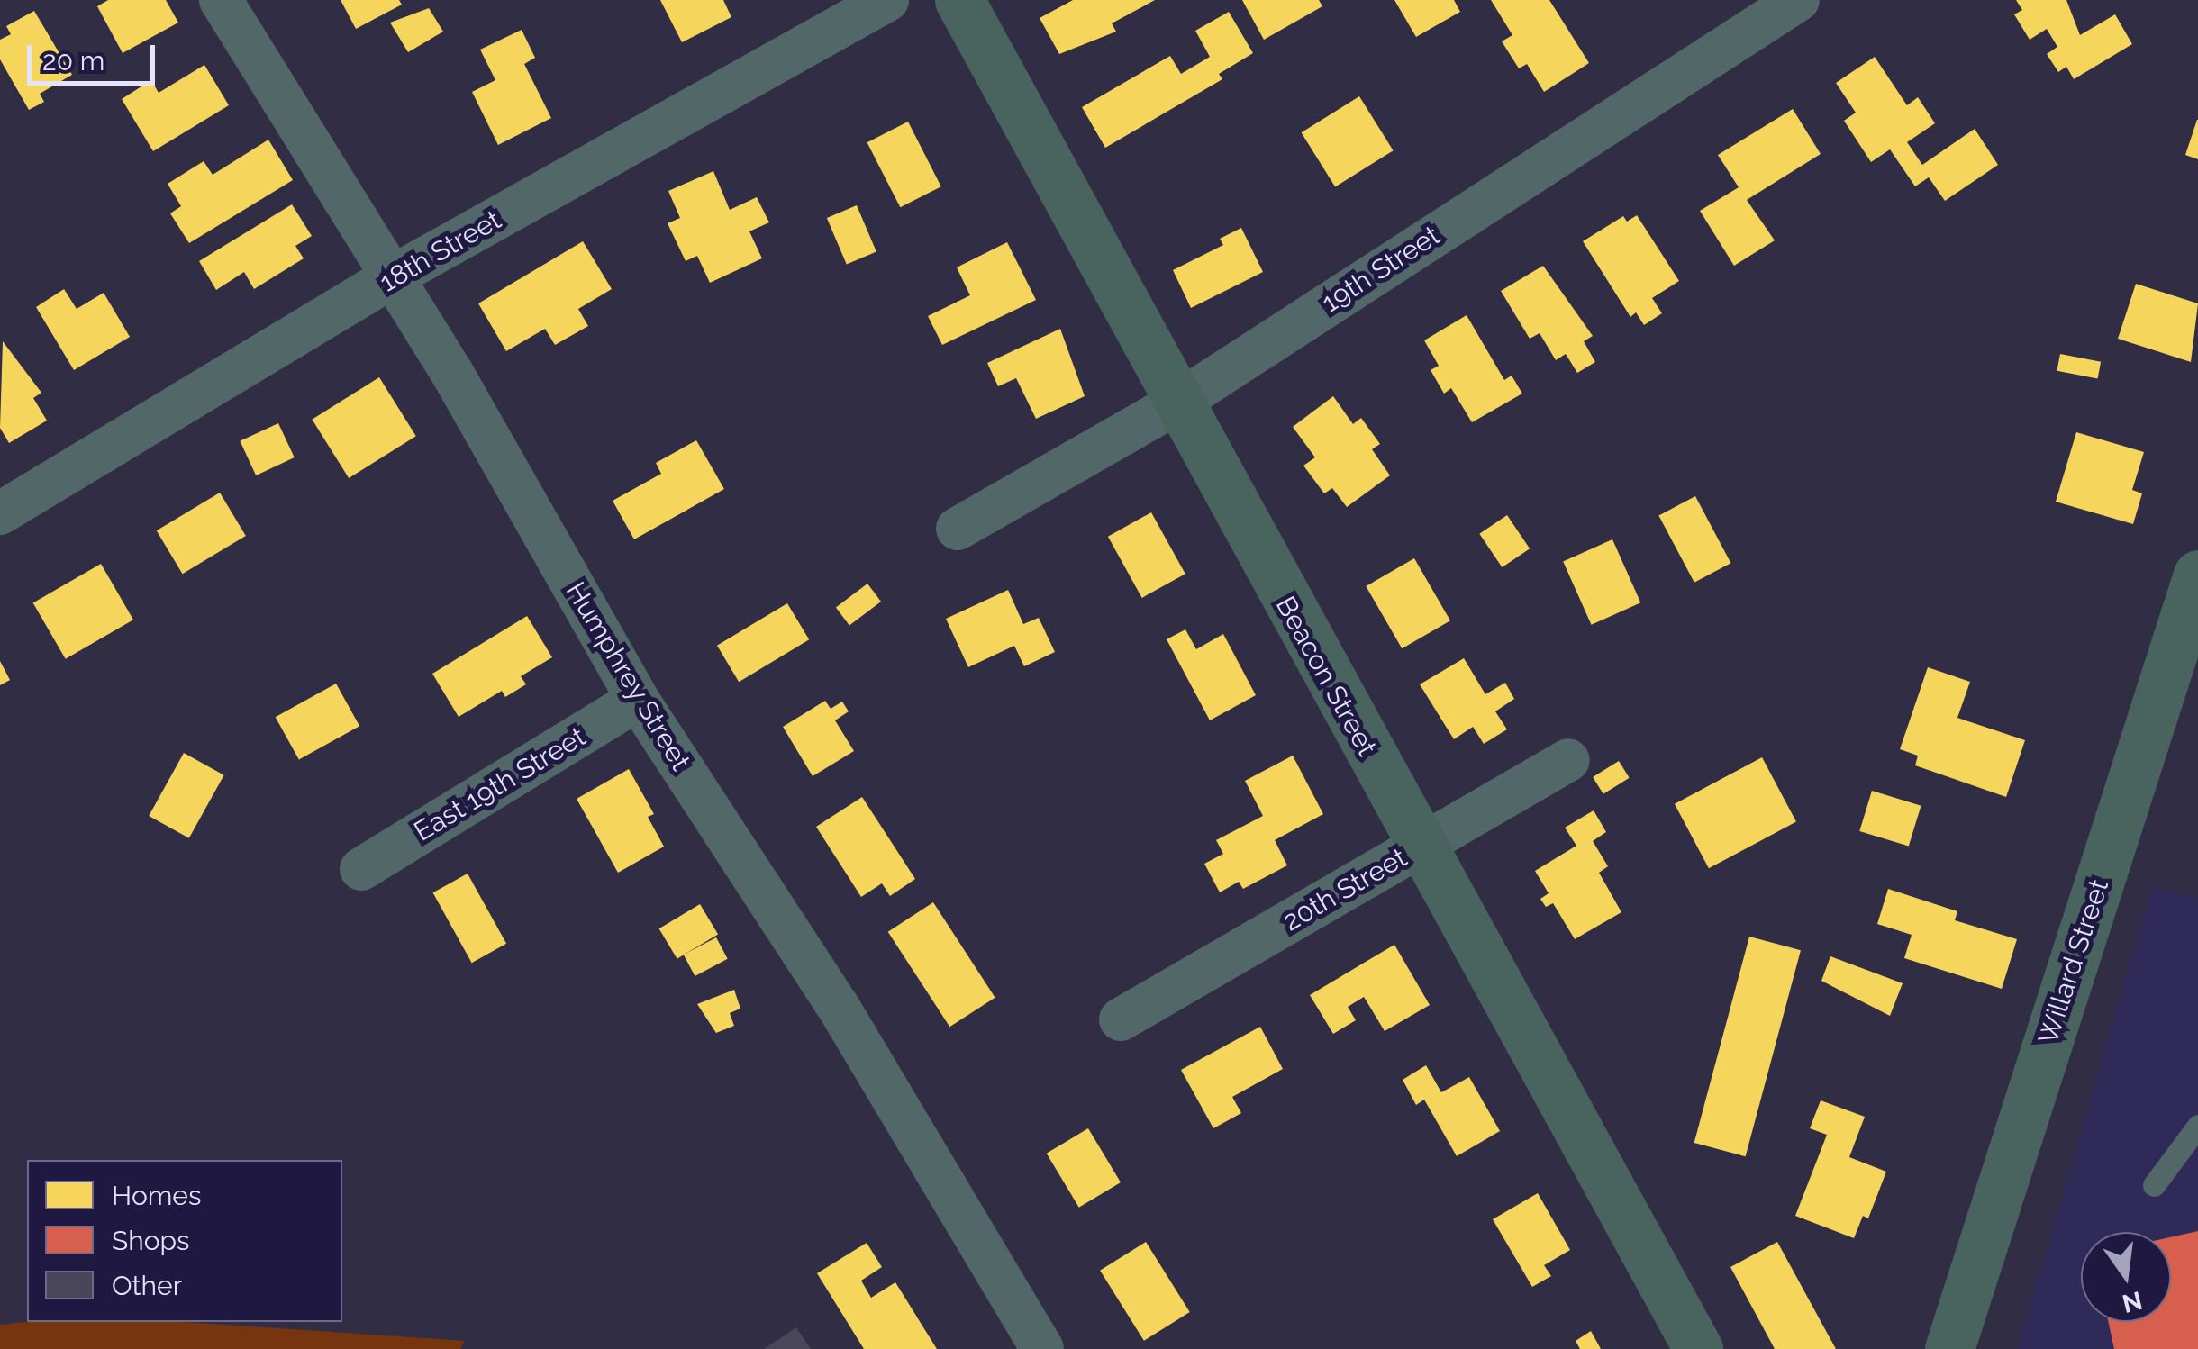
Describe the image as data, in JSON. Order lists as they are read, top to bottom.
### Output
{
  "streets": {
    "street": [
      "18th Street",
      "19th Street",
      "Humphrey Street",
      "Beacon Street",
      "East 19th Street",
      "20th Street",
      "Willard Street"
    ]
  },
  "crossings": [
    ["18th Street", "Humphrey Street"],
    ["19th Street", "Beacon Street"],
    ["Humphrey Street", "East 19th Street"],
    ["Beacon Street", "20th Street"]
  ],
  "legend": ["Homes", "Shops", "Other"],
  "scale_bar": "20 m",
  "north": "bottom"
}
